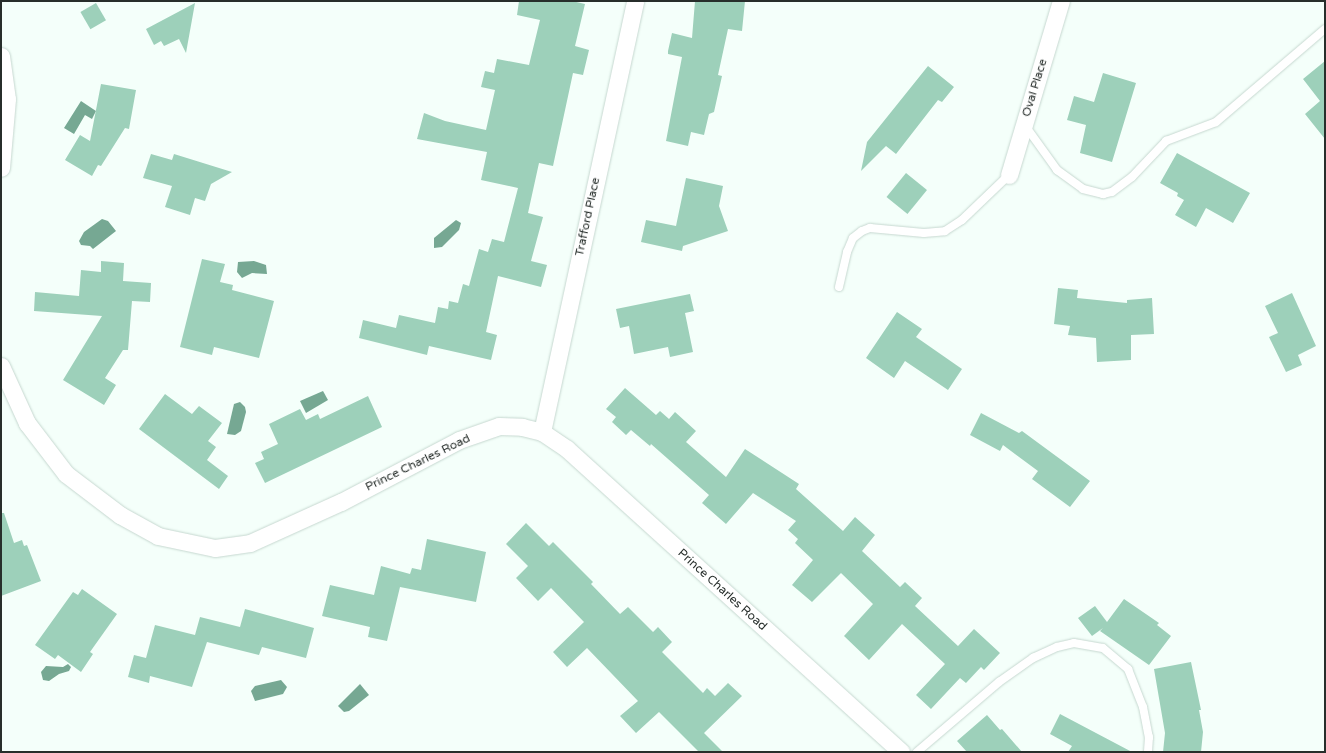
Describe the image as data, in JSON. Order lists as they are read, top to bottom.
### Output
{
  "streets": {
    "street": ["Oval Place", "Trafford Place", "Prince Charles Road"]
  },
  "crossings": [
    ["Trafford Place", "Prince Charles Road"]
  ]
}
